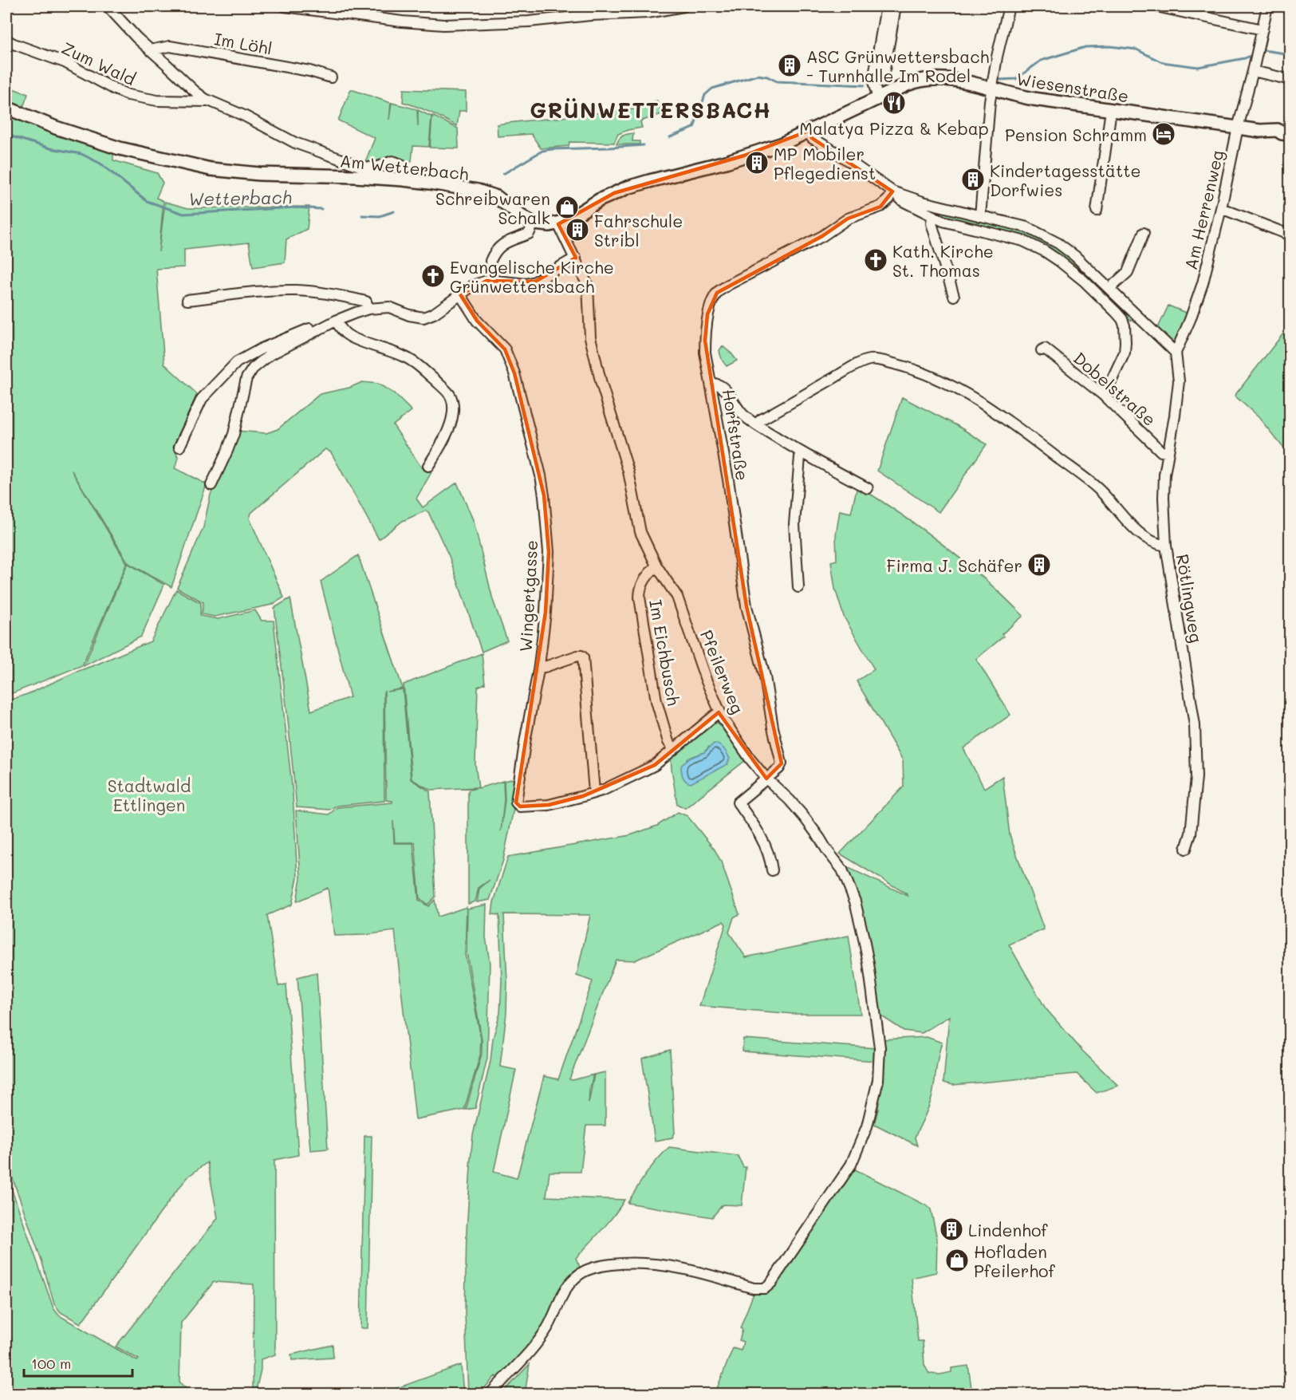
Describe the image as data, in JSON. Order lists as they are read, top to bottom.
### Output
{
  "streets": {
    "main road": ["Wiesenstraße", "Am Wetterbach"],
    "street": [
      "Im Löhl",
      "Zum Wald",
      "Am Herrenweg",
      "Dobelstraße",
      "Horfstraße",
      "Wingertgasse",
      "Rötlingweg",
      "Im Eichbusch",
      "Pfeilerweg"
    ]
  },
  "crossings": [
    ["Wiesenstraße", "Am Herrenweg"],
    ["Am Herrenweg", "Rötlingweg"],
    ["Dobelstraße", "Rötlingweg"],
    ["Horfstraße", "Pfeilerweg"],
    ["Im Eichbusch", "Pfeilerweg"]
  ],
  "districts": ["GRÜNWETTERSBACH"],
  "water": ["Wetterbach"],
  "parks": ["Stadtwald Ettlingen"],
  "places": {
    "building": [
      "ASC Grünwettersbach - Turnhalle Im Rodel",
      "MP Mobiler Pflegedienst",
      "Kindertagesstätte Dorfwies",
      "Fahrschule Stribl",
      "Firma J. Schäfer",
      "Lindenhof"
    ],
    "restaurant": ["Malatya Pizza & Kebap"],
    "hotel": ["Pension Schramm"],
    "shop": ["Schreibwaren Schalk", "Hofladen Pfeilerhof"],
    "church": ["Kath. Kirche St. Thomas", "Evangelische Kirche Grünwettersbach"]
  },
  "scale_bar": "100 m"
}
